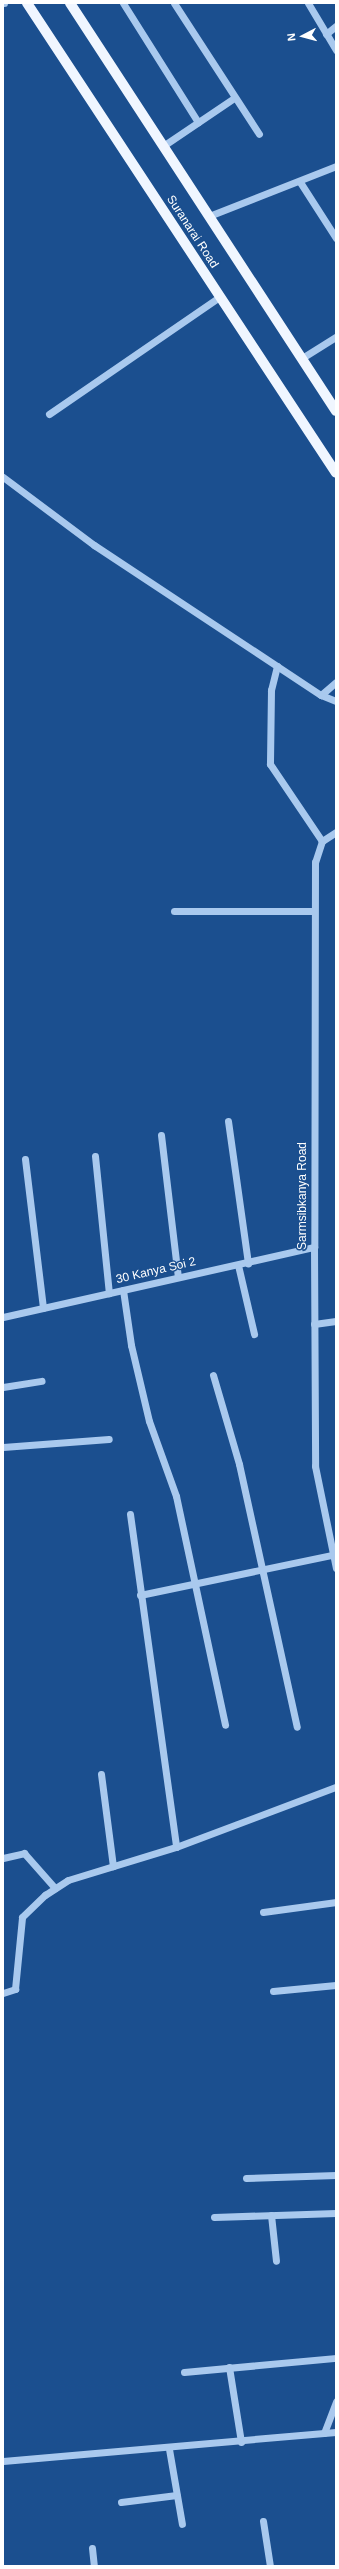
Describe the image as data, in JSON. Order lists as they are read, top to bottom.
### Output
{
  "streets": {
    "main road": ["Suranarai Road"],
    "street": ["Sarmsibkanya Road", "30 Kanya Soi 2"]
  },
  "crossings": [
    ["Sarmsibkanya Road", "30 Kanya Soi 2"]
  ],
  "north": "left"
}
